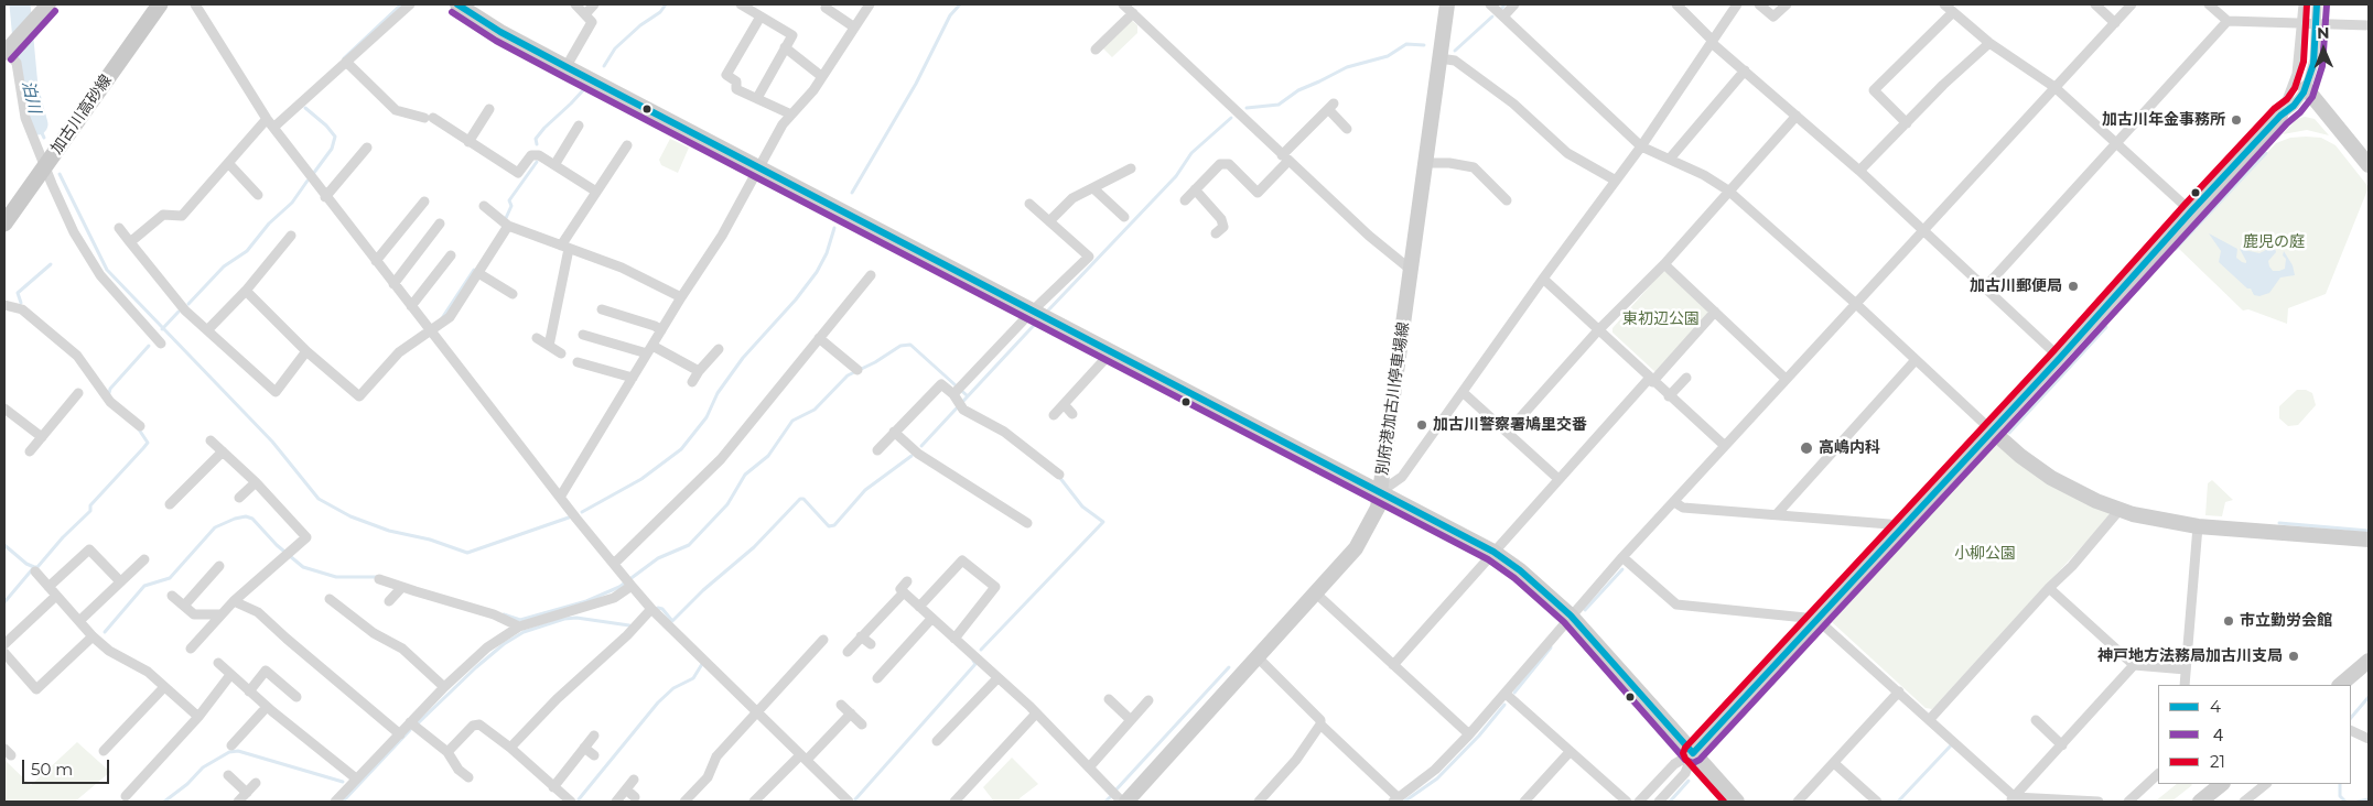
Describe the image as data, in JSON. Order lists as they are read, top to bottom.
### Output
{
  "streets": {
    "main road": ["加古川高砂線"],
    "street": ["別府港加古川停車場線"]
  },
  "water": ["泊川"],
  "parks": ["鹿児の庭", "東初辺公園", "小柳公園"],
  "places": [
    "加古川年金事務所",
    "加古川郵便局",
    "加古川警察署鳩里交番",
    "高嶋内科",
    "市立勤労会館",
    "神戸地方法務局加古川支局"
  ],
  "lines": ["transit line 4", "transit line ４", "transit line 21"],
  "legend": ["4", "４", "21"],
  "scale_bar": "50 m",
  "north": "top"
}
